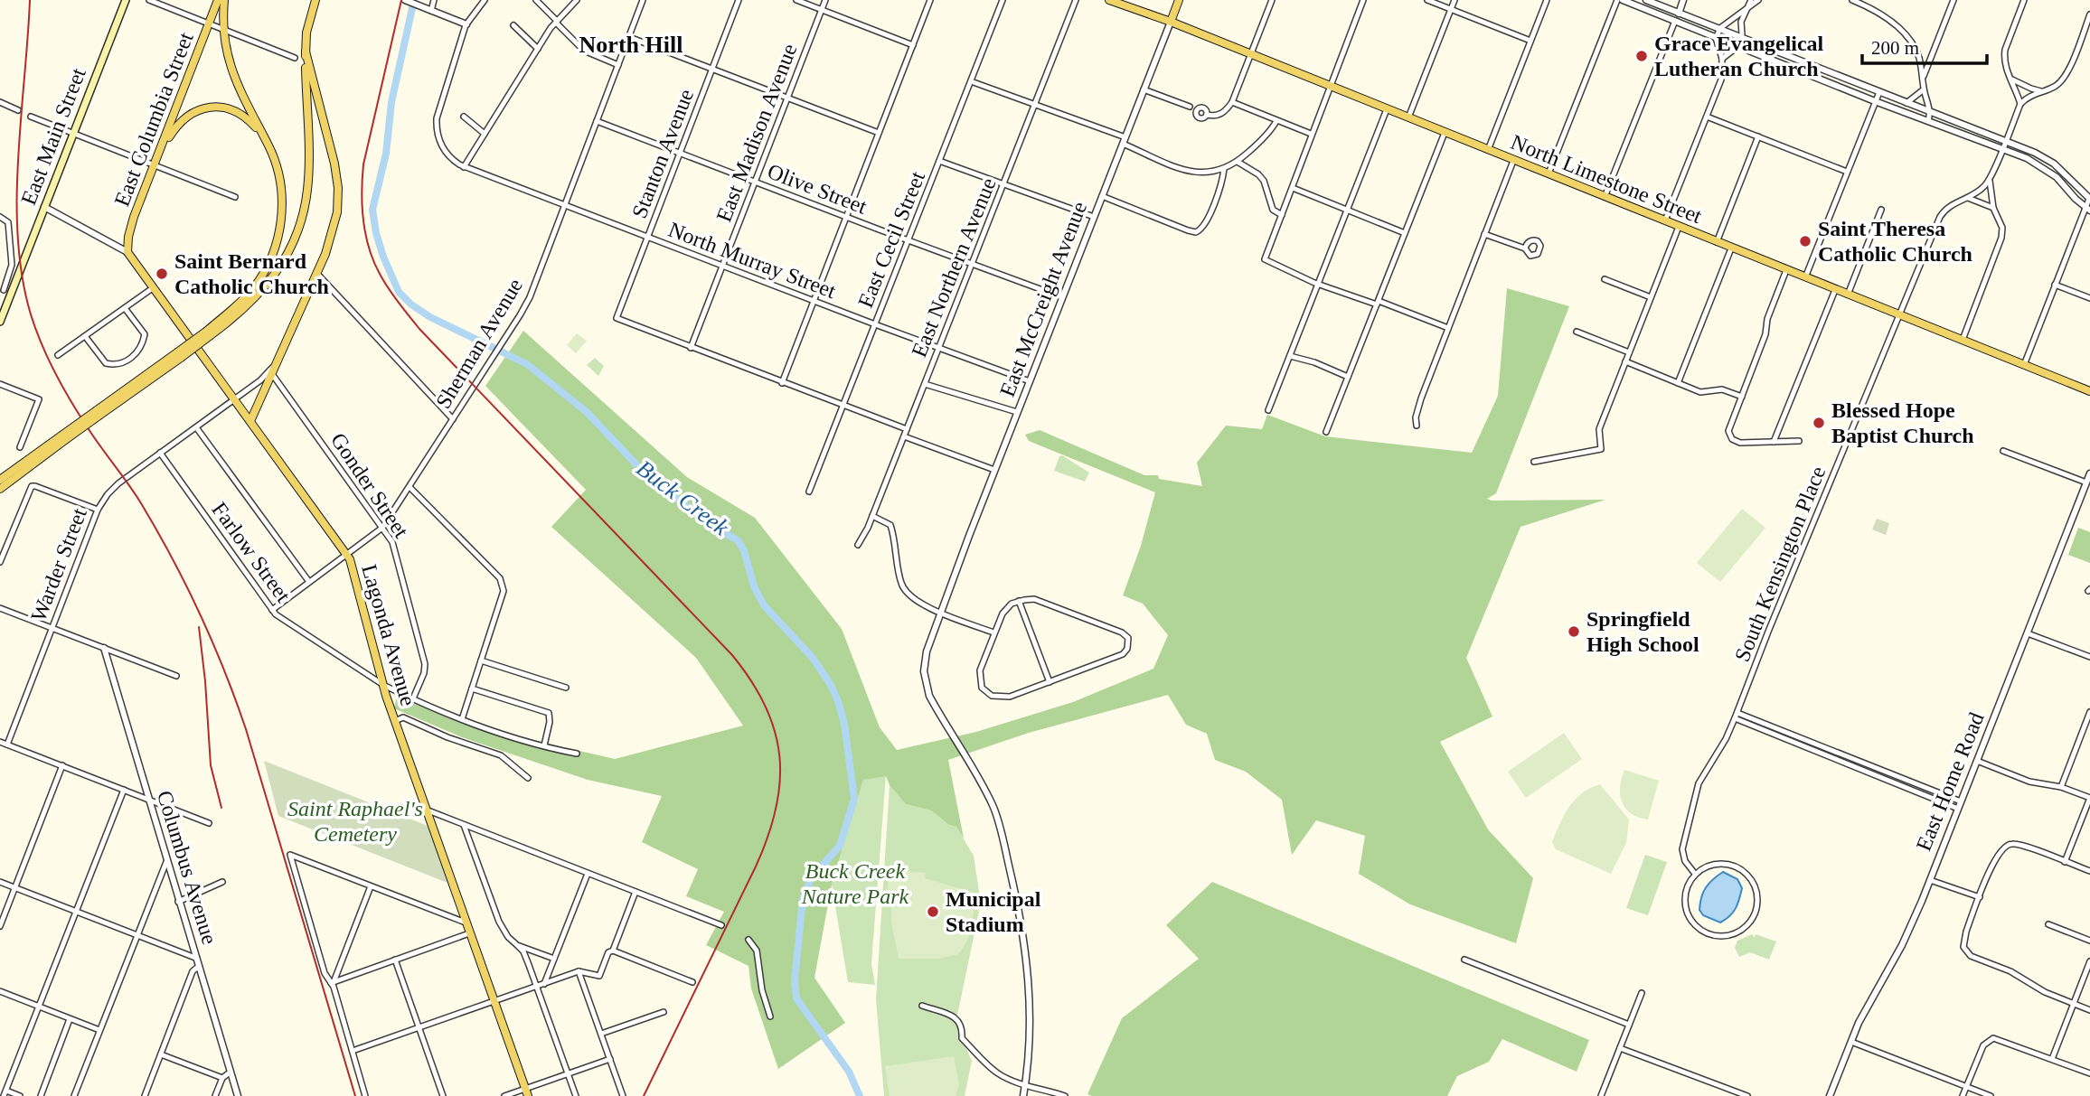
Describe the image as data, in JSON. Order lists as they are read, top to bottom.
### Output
{
  "streets": {
    "main road": [
      "East Columbia Street",
      "East Main Street",
      "North Limestone Street",
      "East McCreight Avenue",
      "Warder Street",
      "Lagonda Avenue"
    ],
    "street": [
      "East Madison Avenue",
      "Stanton Avenue",
      "Olive Street",
      "East Cecil Street",
      "North Murray Street",
      "East Northern Avenue",
      "Sherman Avenue",
      "Gonder Street",
      "Farlow Street",
      "South Kensington Place",
      "East Home Road",
      "Columbus Avenue"
    ]
  },
  "crossings": [
    ["East Columbia Street", "Lagonda Avenue"],
    ["East Madison Avenue", "Stanton Avenue"],
    ["East Madison Avenue", "Olive Street"],
    ["East Madison Avenue", "North Murray Street"],
    ["East Main Street", "Lagonda Avenue"],
    ["Stanton Avenue", "Olive Street"],
    ["Stanton Avenue", "North Murray Street"],
    ["North Limestone Street", "East McCreight Avenue"],
    ["North Limestone Street", "South Kensington Place"],
    ["Olive Street", "East Cecil Street"],
    ["Olive Street", "East Northern Avenue"],
    ["Olive Street", "East McCreight Avenue"],
    ["Olive Street", "Sherman Avenue"],
    ["East Cecil Street", "North Murray Street"],
    ["North Murray Street", "East Northern Avenue"],
    ["North Murray Street", "East McCreight Avenue"],
    ["North Murray Street", "Sherman Avenue"],
    ["Sherman Avenue", "Gonder Street"],
    ["Sherman Avenue", "Farlow Street"],
    ["Sherman Avenue", "Lagonda Avenue"],
    ["Gonder Street", "Farlow Street"],
    ["Gonder Street", "Warder Street"],
    ["Farlow Street", "Warder Street"],
    ["Farlow Street", "Lagonda Avenue"],
    ["Warder Street", "Lagonda Avenue"]
  ],
  "districts": ["North Hill"],
  "water": ["Buck Creek"],
  "parks": ["Saint Raphael's Cemetery", "Buck Creek Nature Park"],
  "places": [
    "Grace Evangelical Lutheran Church",
    "Saint Theresa Catholic Church",
    "Saint Bernard Catholic Church",
    "Blessed Hope Baptist Church",
    "Springfield High School",
    "Municipal Stadium"
  ],
  "scale_bar": "200 m"
}
